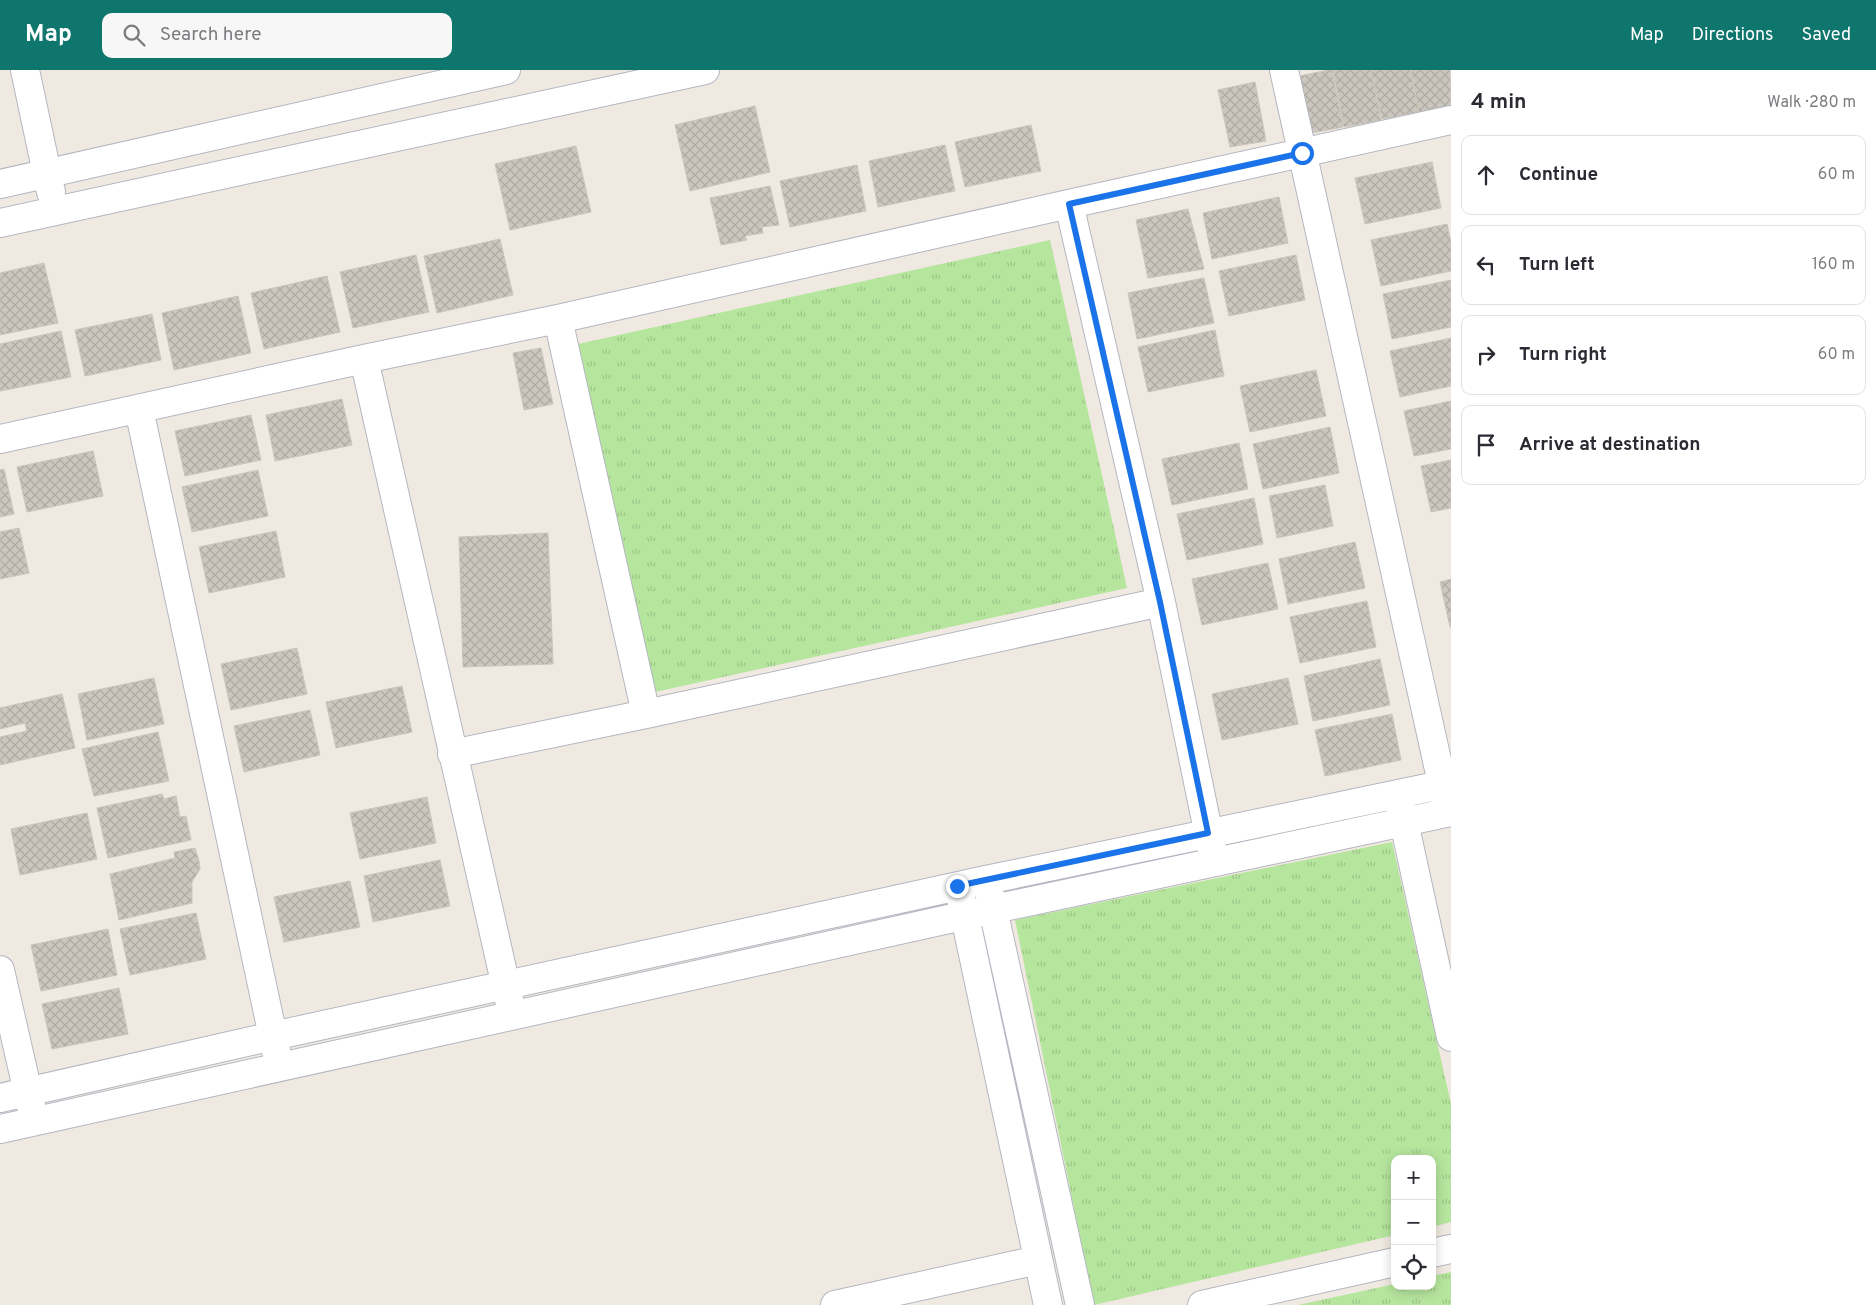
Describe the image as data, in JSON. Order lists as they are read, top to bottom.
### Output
{
  "page": {
    "header": "Map",
    "search": "Search here",
    "nav": ["Map", "Directions", "Saved"],
    "heading": ["4 min", "Walk · 280 m"],
    "list": [
      ["Continue", "60 m"],
      ["Turn left", "160 m"],
      ["Turn right", "60 m"],
      "Arrive at destination"
    ],
    "map_buttons": ["+", "−"]
  }
}
